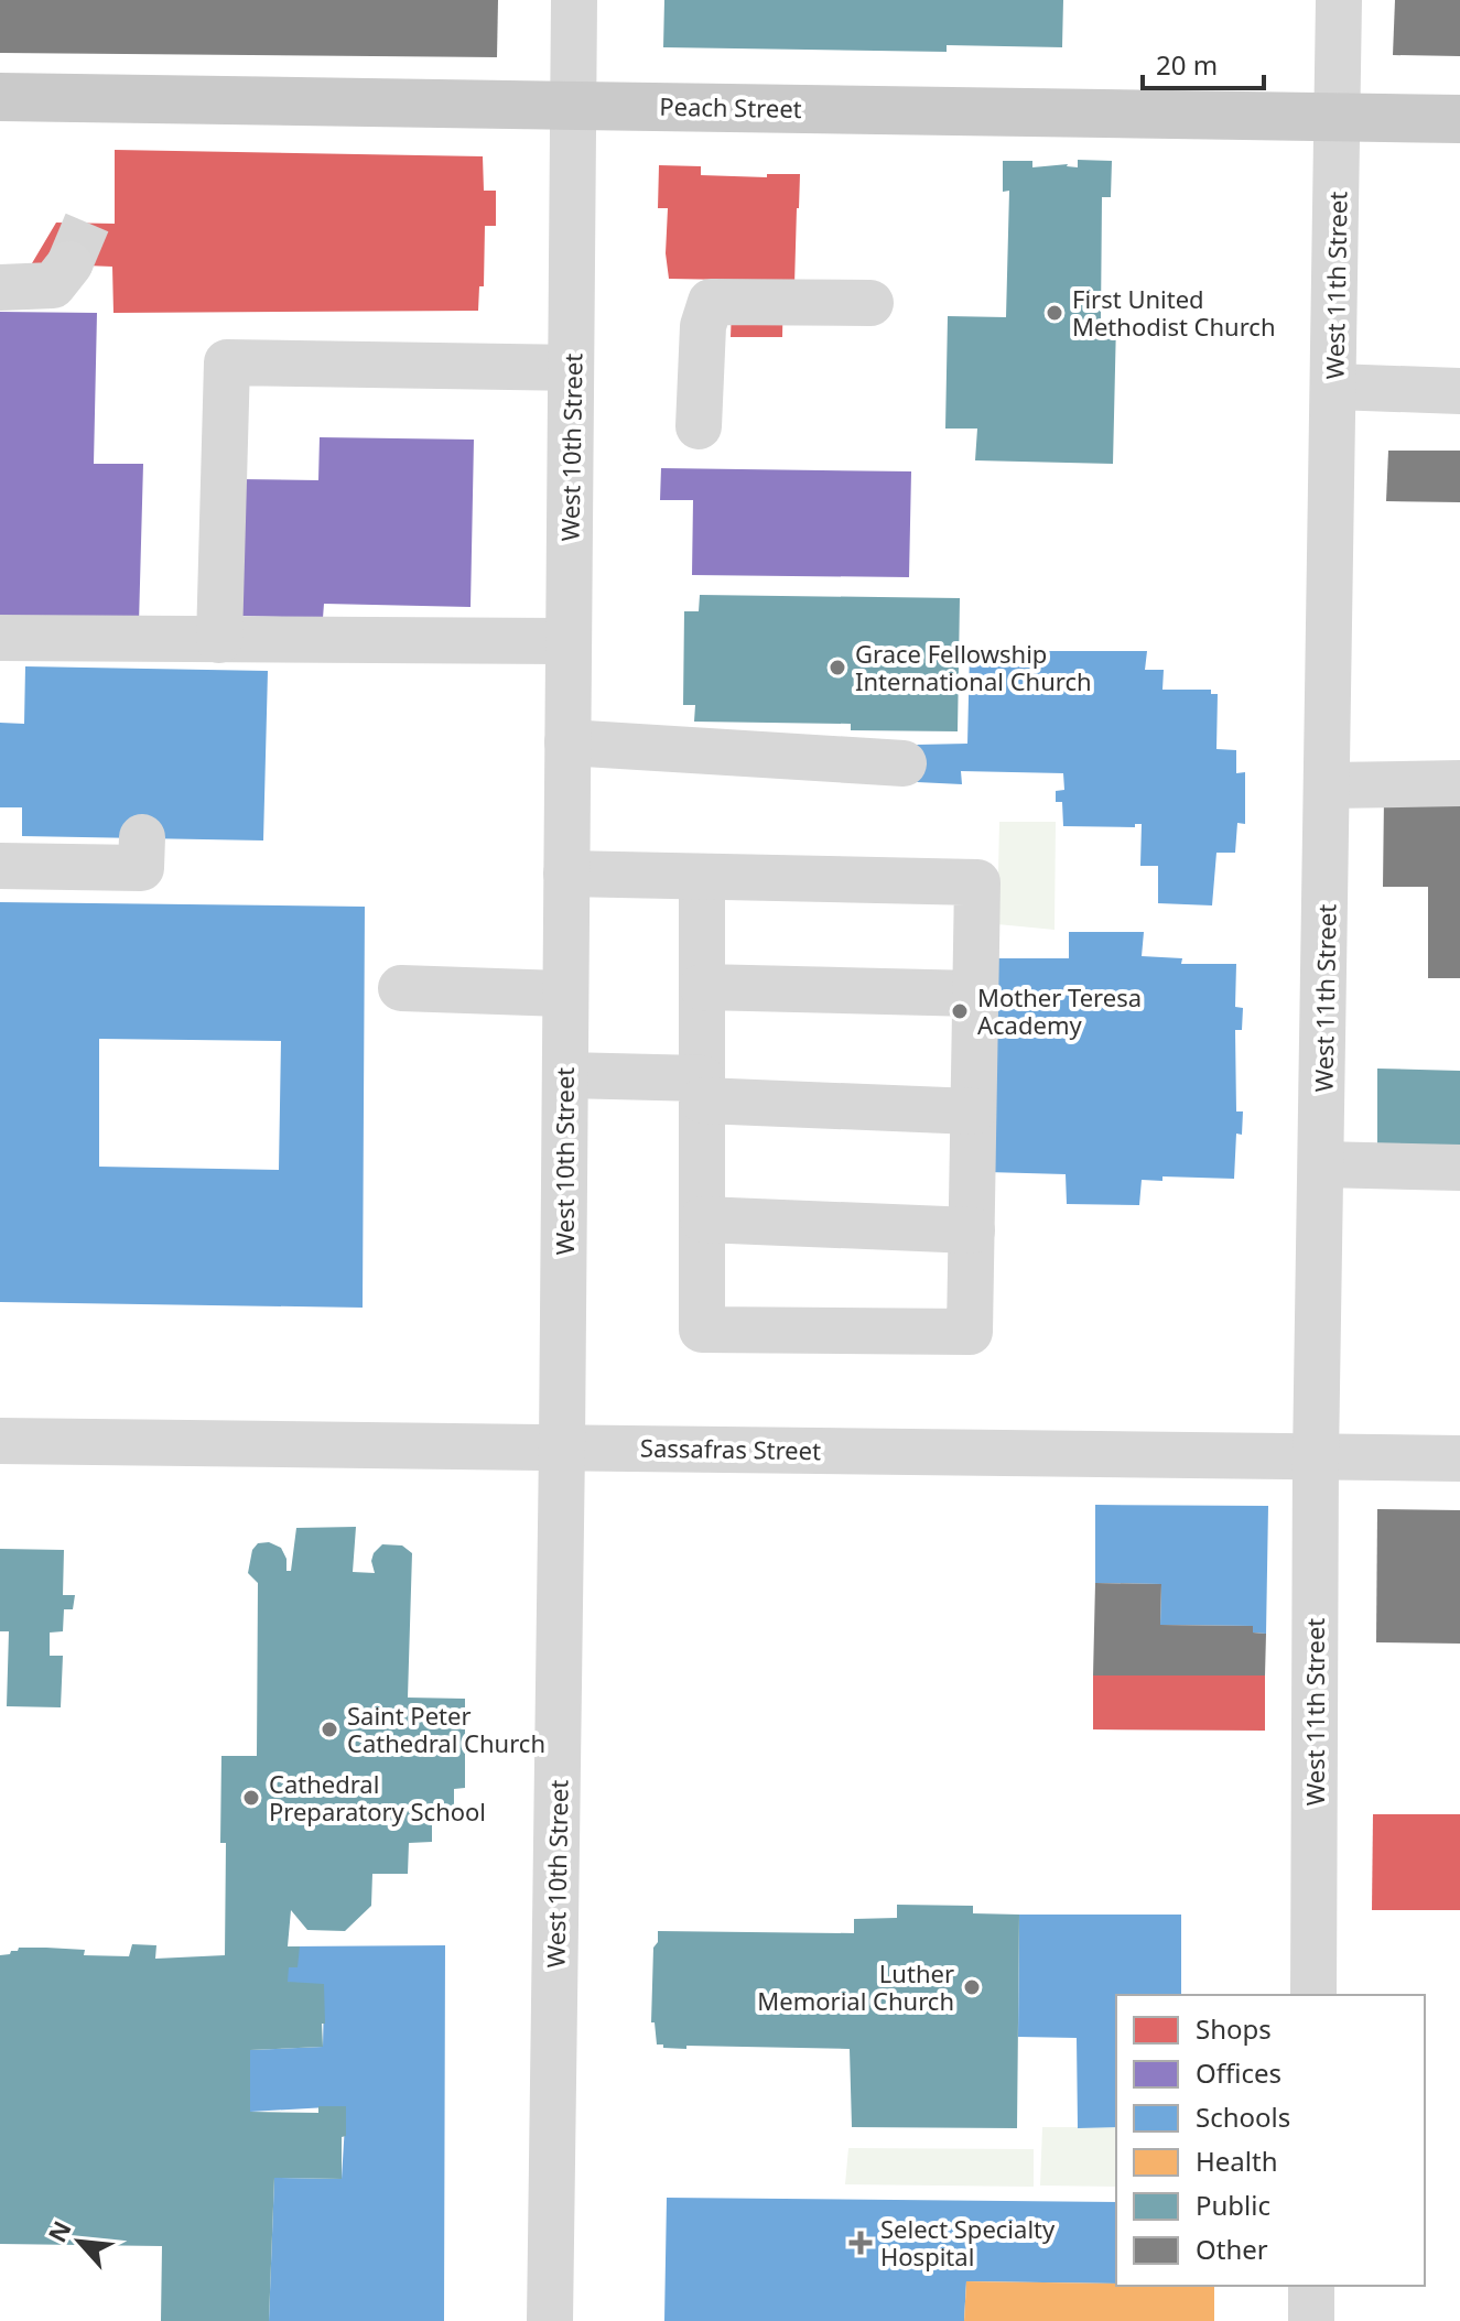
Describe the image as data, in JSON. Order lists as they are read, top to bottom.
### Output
{
  "streets": {
    "main road": ["Peach Street"],
    "street": ["West 11th Street", "West 10th Street", "Sassafras Street"]
  },
  "crossings": [
    ["Peach Street", "West 11th Street"],
    ["Peach Street", "West 10th Street"],
    ["West 11th Street", "Sassafras Street"],
    ["West 10th Street", "Sassafras Street"]
  ],
  "places": {
    "other": [
      "First United Methodist Church",
      "Grace Fellowship International Church",
      "Mother Teresa Academy",
      "Saint Peter Cathedral Church",
      "Cathedral Preparatory School",
      "Luther Memorial Church"
    ],
    "health": ["Select Specialty Hospital"]
  },
  "legend": [
    "Shops",
    "Offices",
    "Schools",
    "Health",
    "Public",
    "Other"
  ],
  "scale_bar": "20 m",
  "north": "top left"
}
